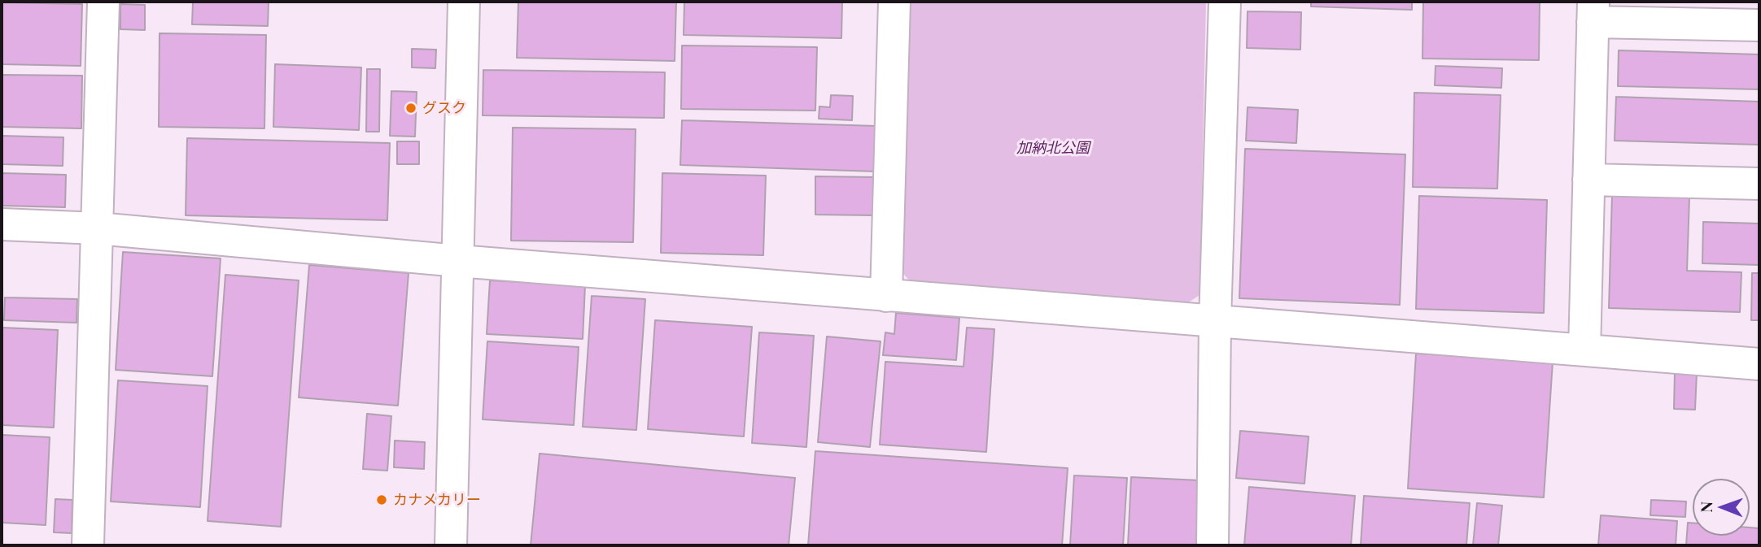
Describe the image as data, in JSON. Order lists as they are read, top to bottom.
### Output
{
  "parks": ["加納北公園"],
  "places": ["グスク", "カナメカリー"],
  "north": "left"
}
